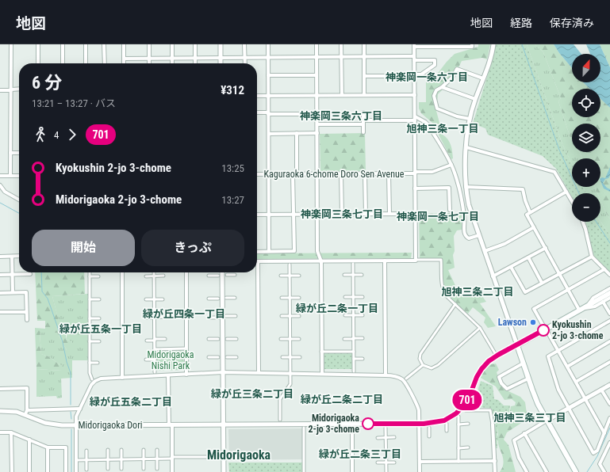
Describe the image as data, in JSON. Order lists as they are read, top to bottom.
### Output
{
  "streets": {
    "street": ["Kaguraoka 6-chome Doro Sen Avenue", "Midorigaoka Dori"]
  },
  "districts": [
    "神楽岡一条六丁目",
    "神楽岡三条六丁目",
    "旭神三条一丁目",
    "神楽岡三条七丁目",
    "神楽岡一条七丁目",
    "旭神三条二丁目",
    "緑が丘二条一丁目",
    "緑が丘四条一丁目",
    "緑が丘五条一丁目",
    "緑が丘三条二丁目",
    "緑が丘二条二丁目",
    "緑が丘五条二丁目",
    "旭神三条三丁目",
    "緑が丘二条三丁目",
    "Midorigaoka"
  ],
  "parks": ["Midorigaoka Nishi Park"],
  "places": ["Lawson", "Kyokushin 2-jo 3-chome", "Midorigaoka 2-jo 3-chome"],
  "lines": ["bus line 701"],
  "north": "top",
  "page": {
    "header": "地図",
    "nav": ["地図", "経路", "保存済み"],
    "on_map": "701",
    "map_buttons": ["+", "−"],
    "heading": ["6 分", "13:21 – 13:27 · バス", "¥312"],
    "legs": ["4", "701"],
    "list": [
      {
        "name": "Kyokushin 2-jo 3-chome",
        "value": "13:25"
      },
      {
        "name": "Midorigaoka 2-jo 3-chome",
        "value": "13:27"
      }
    ],
    "buttons": ["開始", "きっぷ"]
  }
}
